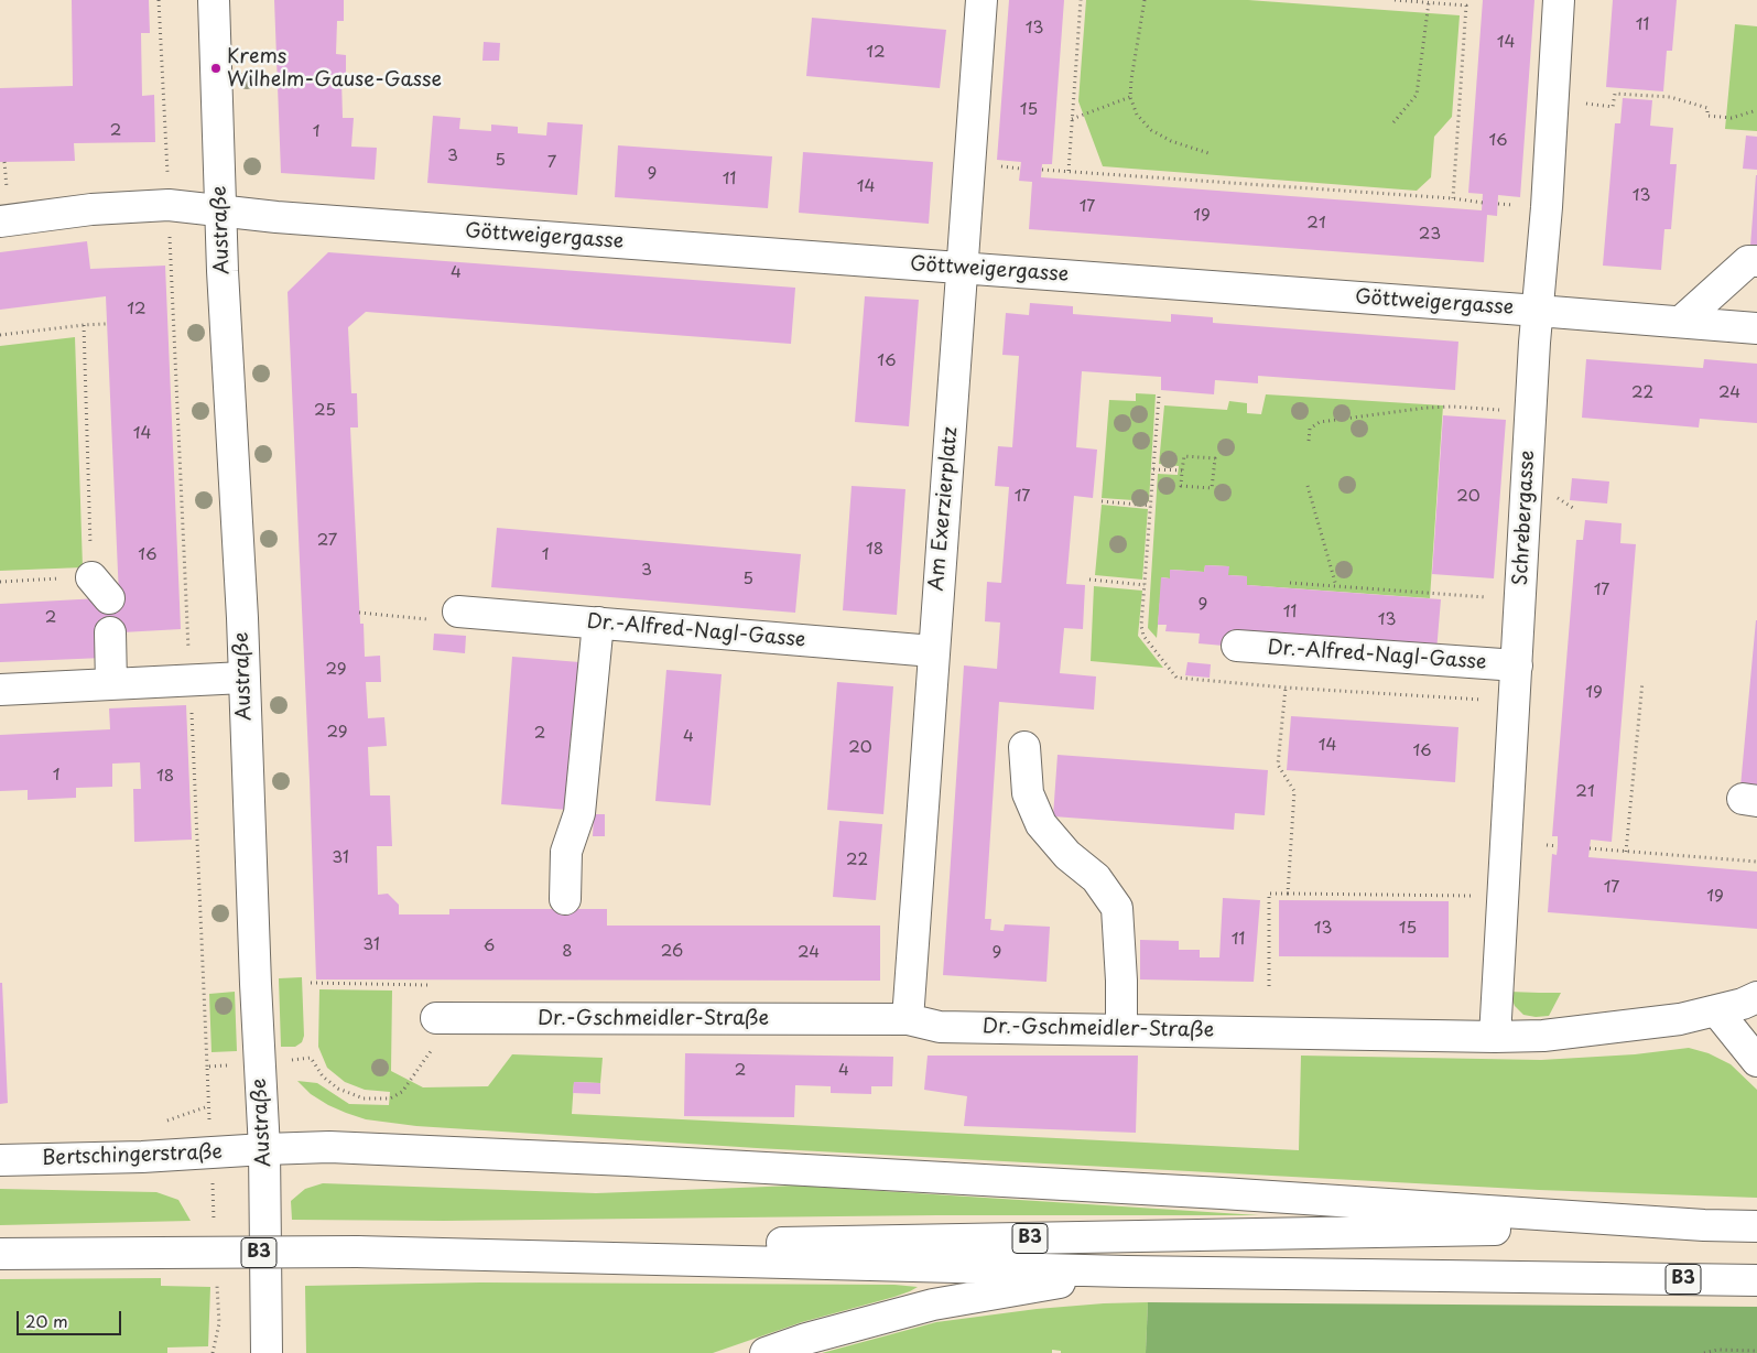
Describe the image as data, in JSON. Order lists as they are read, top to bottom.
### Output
{
  "streets": {
    "main road": [
      "Austraße",
      "Göttweigergasse",
      "Am Exerzierplatz",
      "Schrebergasse",
      "Dr.-Alfred-Nagl-Gasse",
      "Dr.-Gschmeidler-Straße",
      "Bertschingerstraße",
      "B3"
    ]
  },
  "crossings": [
    ["Austraße", "Göttweigergasse"],
    ["Austraße", "Bertschingerstraße"],
    ["Göttweigergasse", "Am Exerzierplatz"],
    ["Göttweigergasse", "Schrebergasse"],
    ["Am Exerzierplatz", "Dr.-Alfred-Nagl-Gasse"],
    ["Am Exerzierplatz", "Dr.-Gschmeidler-Straße"],
    ["Schrebergasse", "Dr.-Alfred-Nagl-Gasse"],
    ["Schrebergasse", "Dr.-Gschmeidler-Straße"],
    ["Bertschingerstraße", "B3"]
  ],
  "places": ["Krems Wilhelm-Gause-Gasse"],
  "house_numbers": [
    "11",
    "13",
    "14",
    "12",
    "15",
    "2",
    "1",
    "16",
    "3",
    "5",
    "7",
    "9",
    "11",
    "14",
    "13",
    "17",
    "19",
    "21",
    "23",
    "4",
    "12",
    "16",
    "22",
    "24",
    "25",
    "14",
    "17",
    "20",
    "27",
    "18",
    "16",
    "1",
    "3",
    "5",
    "17",
    "9",
    "11",
    "2",
    "13",
    "29",
    "19",
    "29",
    "2",
    "4",
    "14",
    "20",
    "16",
    "1",
    "18",
    "21",
    "31",
    "22",
    "17",
    "19",
    "13",
    "15",
    "11",
    "31",
    "6",
    "8",
    "26",
    "24",
    "9",
    "2",
    "4"
  ],
  "scale_bar": "20 m"
}
